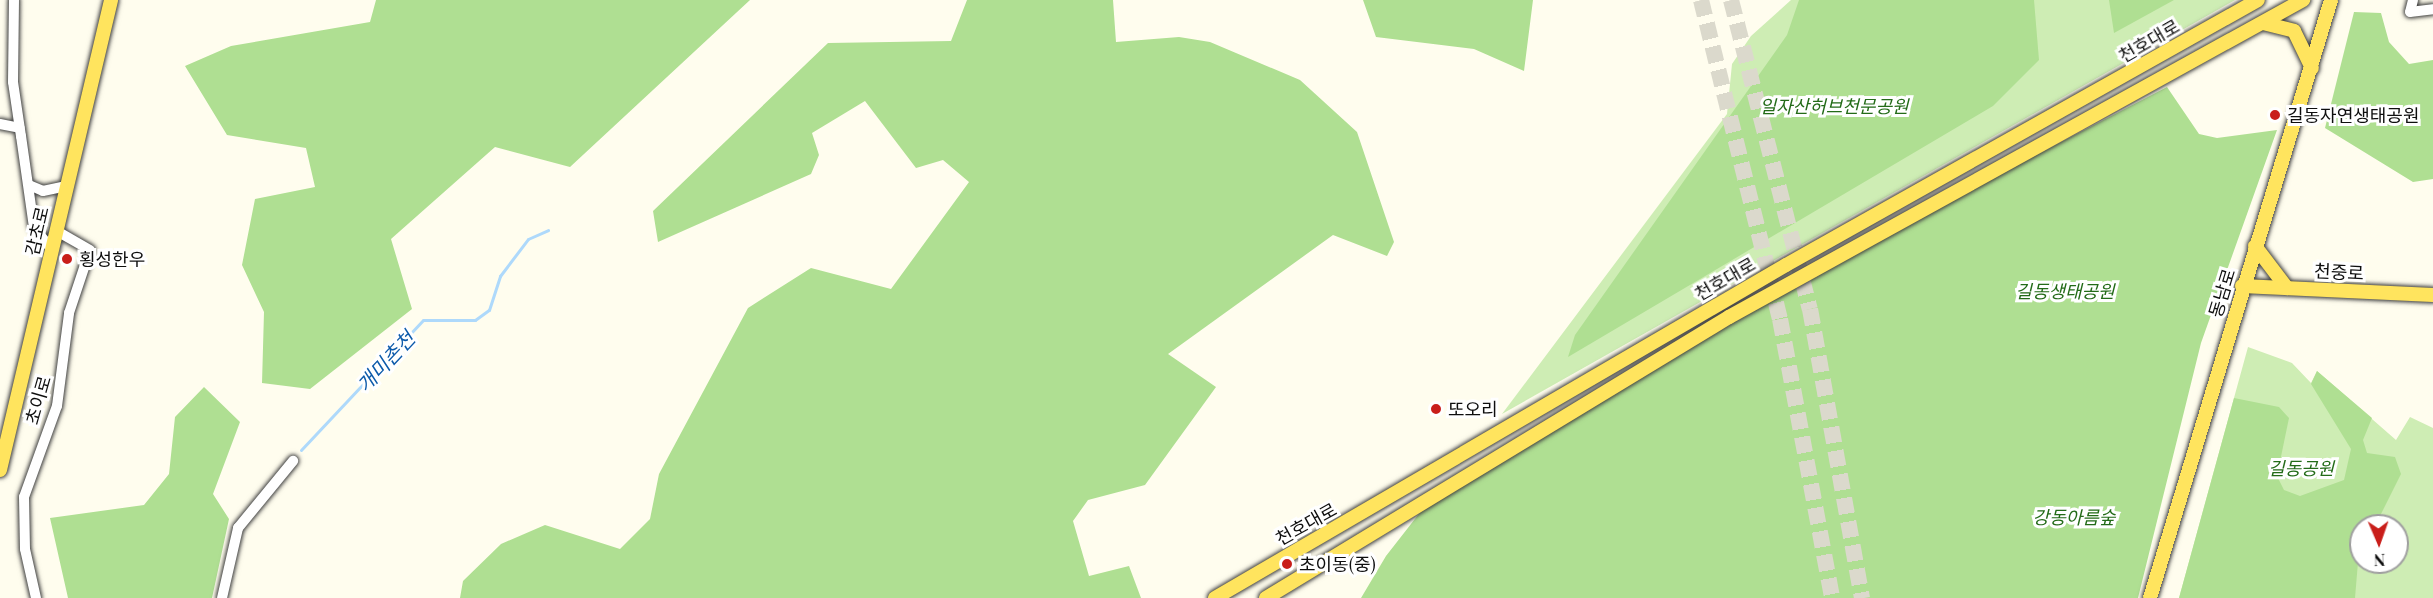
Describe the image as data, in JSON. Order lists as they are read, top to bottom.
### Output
{
  "streets": {
    "main road": [
      "천호대로",
      "감초로",
      "천중로",
      "동남로"
    ],
    "street": ["초이로"]
  },
  "crossings": [
    ["감초로", "초이로"],
    ["천중로", "동남로"]
  ],
  "water": ["개미촌천"],
  "parks": [
    "일자산허브천문공원",
    "길동생태공원",
    "길동공원",
    "강동아름숲"
  ],
  "places": [
    "길동자연생태공원",
    "횡성한우",
    "또오리",
    "초이동(중)"
  ],
  "north": "bottom"
}
